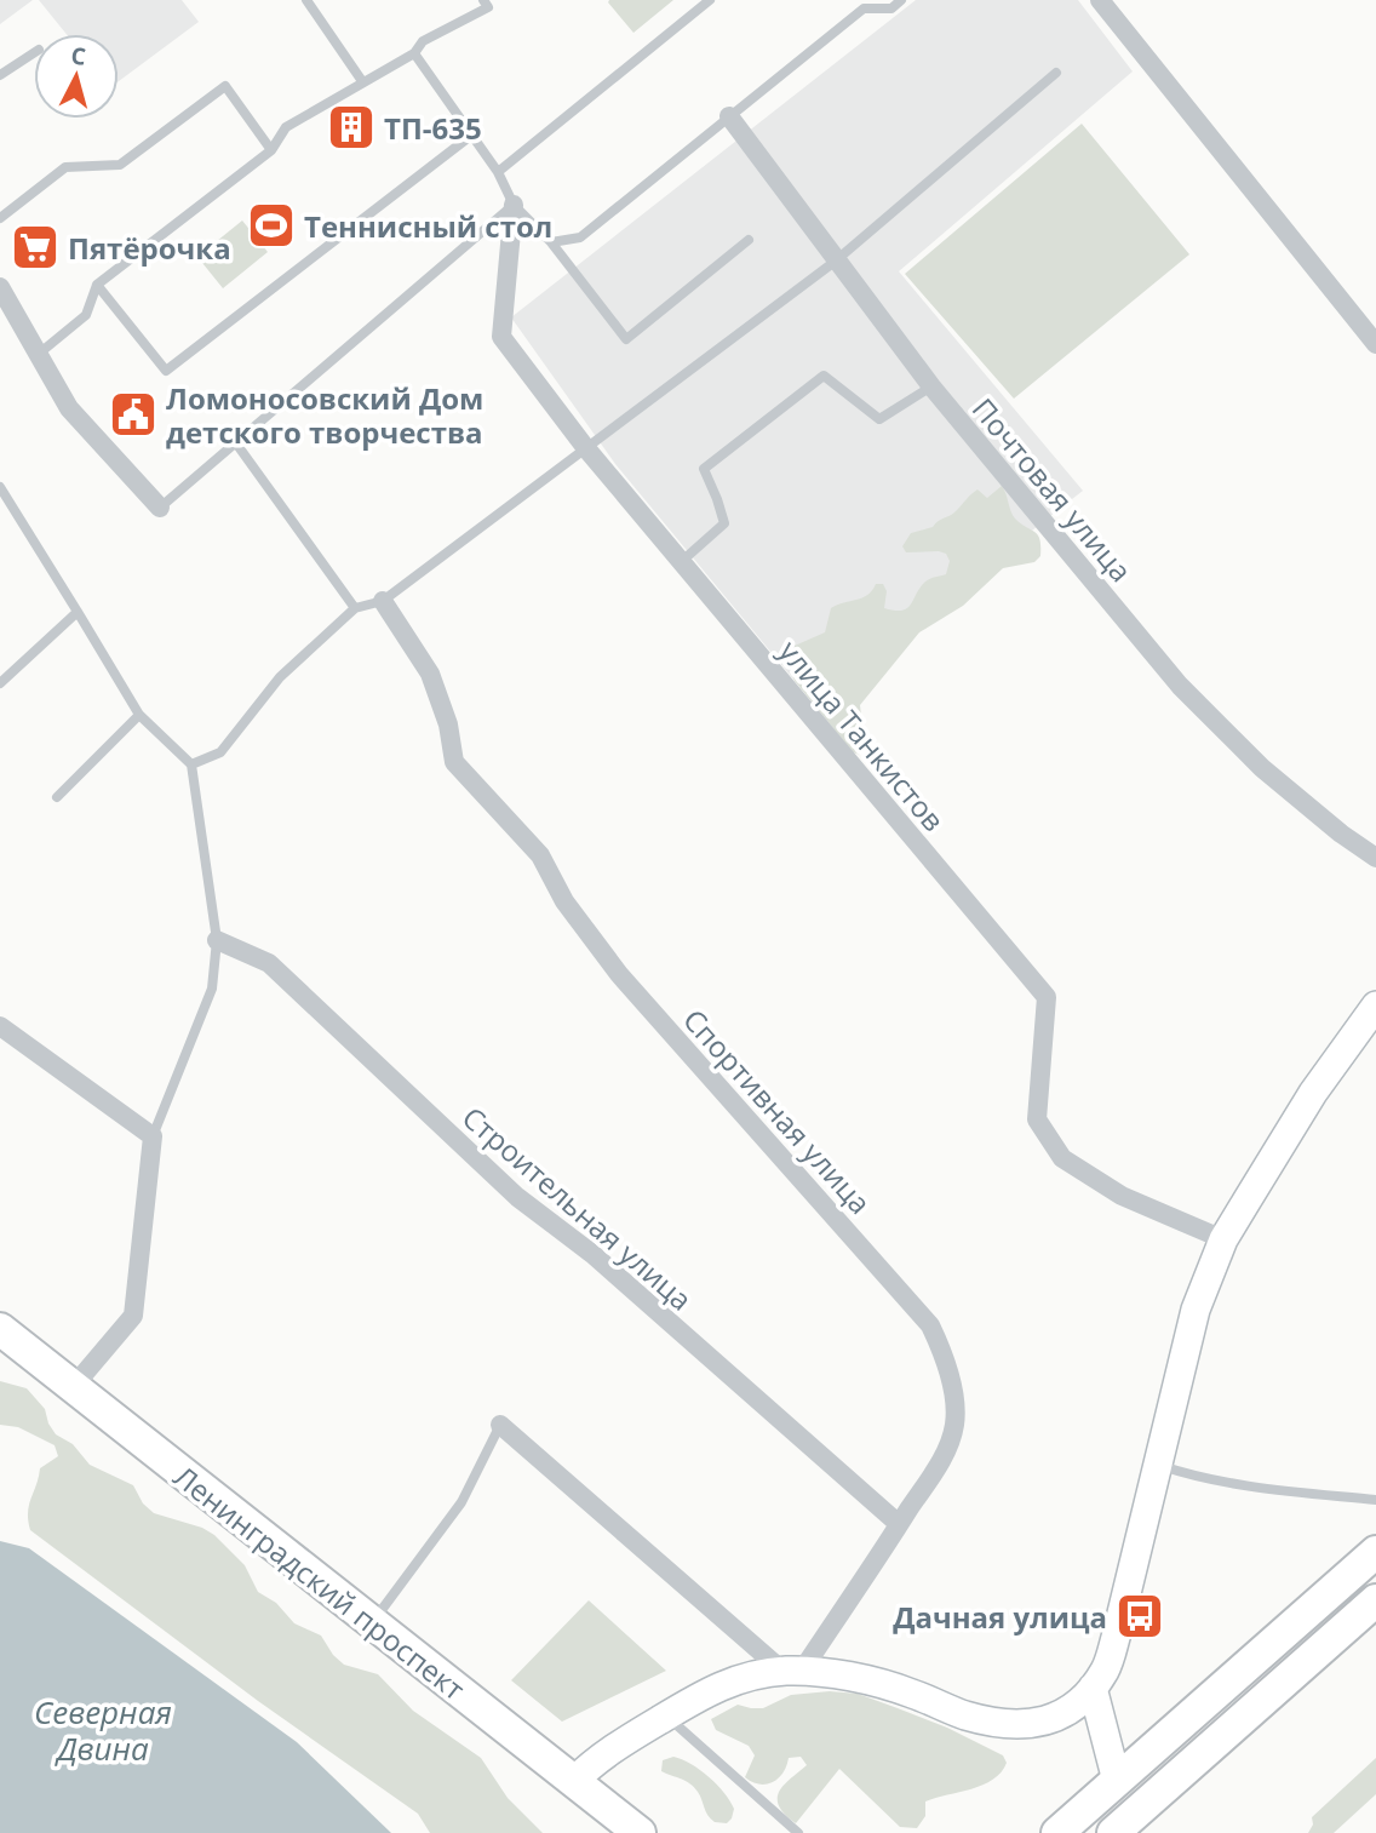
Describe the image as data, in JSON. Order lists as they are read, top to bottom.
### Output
{
  "streets": {
    "main road": ["Ленинградский проспект"],
    "street": [
      "Почтовая улица",
      "улица Танкистов",
      "Спортивная улица",
      "Строительная улица"
    ]
  },
  "crossings": [
    ["Спортивная улица", "Строительная улица"]
  ],
  "water": ["Северная Двина"],
  "places": {
    "building": ["ТП-635"],
    "sports": ["Теннисный стол"],
    "supermarket": ["Пятёрочка"],
    "public building": ["Ломоносовский Дом детского творчества"],
    "bus stop": ["Дачная улица"]
  },
  "north": "top"
}
